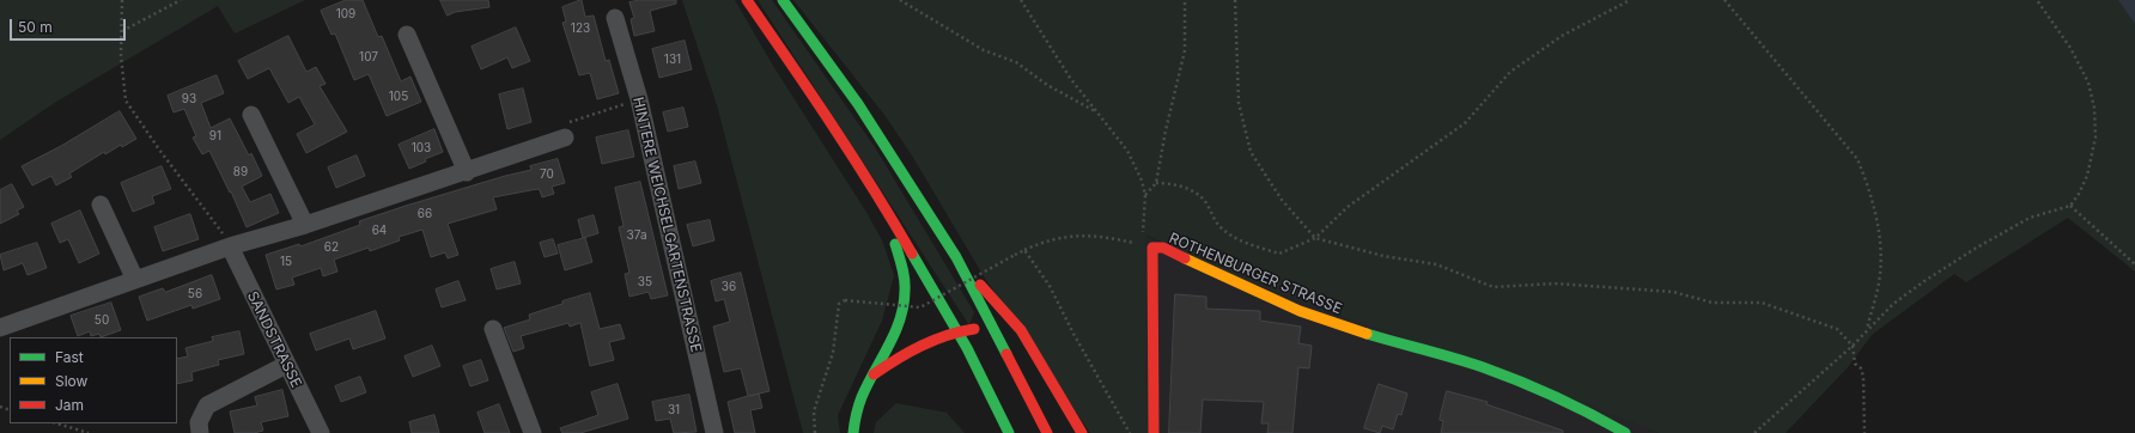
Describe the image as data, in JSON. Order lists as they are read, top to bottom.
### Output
{
  "streets": {
    "main road": ["ROTHENBURGER STRASSE"],
    "street": ["HINTERE WEICHSELGARTENSTRASSE", "SANDSTRASSE"]
  },
  "house_numbers": [
    "109",
    "123",
    "107",
    "131",
    "105",
    "93",
    "91",
    "103",
    "89",
    "70",
    "66",
    "64",
    "37a",
    "62",
    "15",
    "35",
    "36",
    "56",
    "50",
    "31"
  ],
  "legend": ["Fast", "Slow", "Jam"],
  "scale_bar": "50 m"
}
